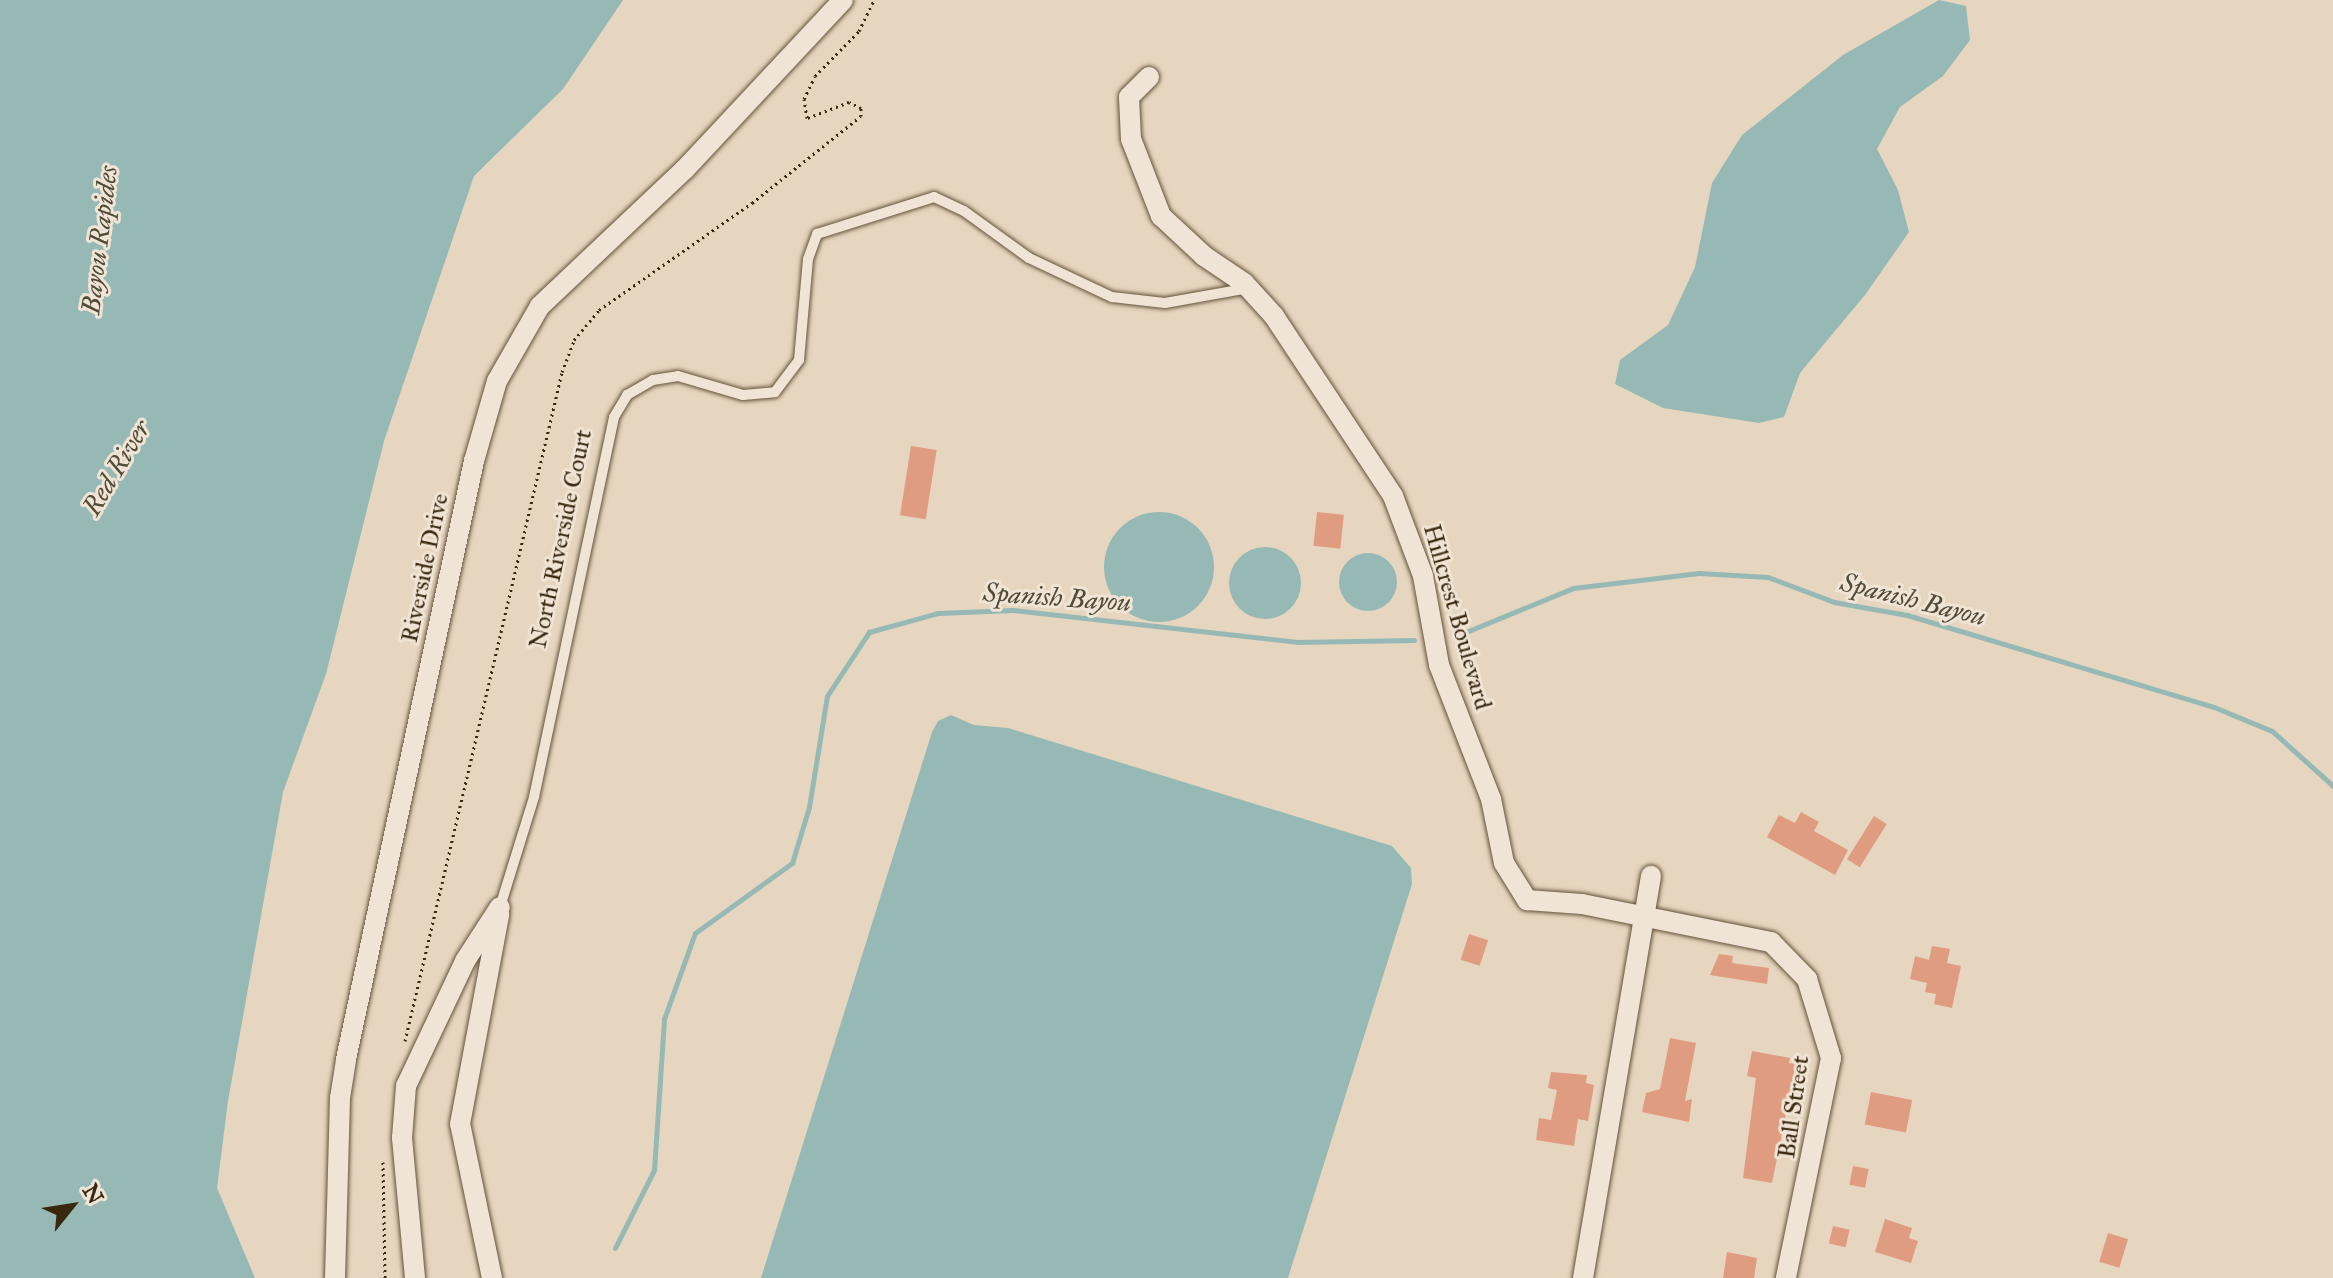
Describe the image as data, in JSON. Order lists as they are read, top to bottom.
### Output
{
  "streets": {
    "street": [
      "North Riverside Court",
      "Riverside Drive",
      "Hillcrest Boulevard",
      "Ball Street"
    ]
  },
  "crossings": [
    ["North Riverside Court", "Hillcrest Boulevard"],
    ["Hillcrest Boulevard", "Ball Street"]
  ],
  "water": ["Bayou Rapides", "Red River", "Spanish Bayou"],
  "north": "top right"
}
